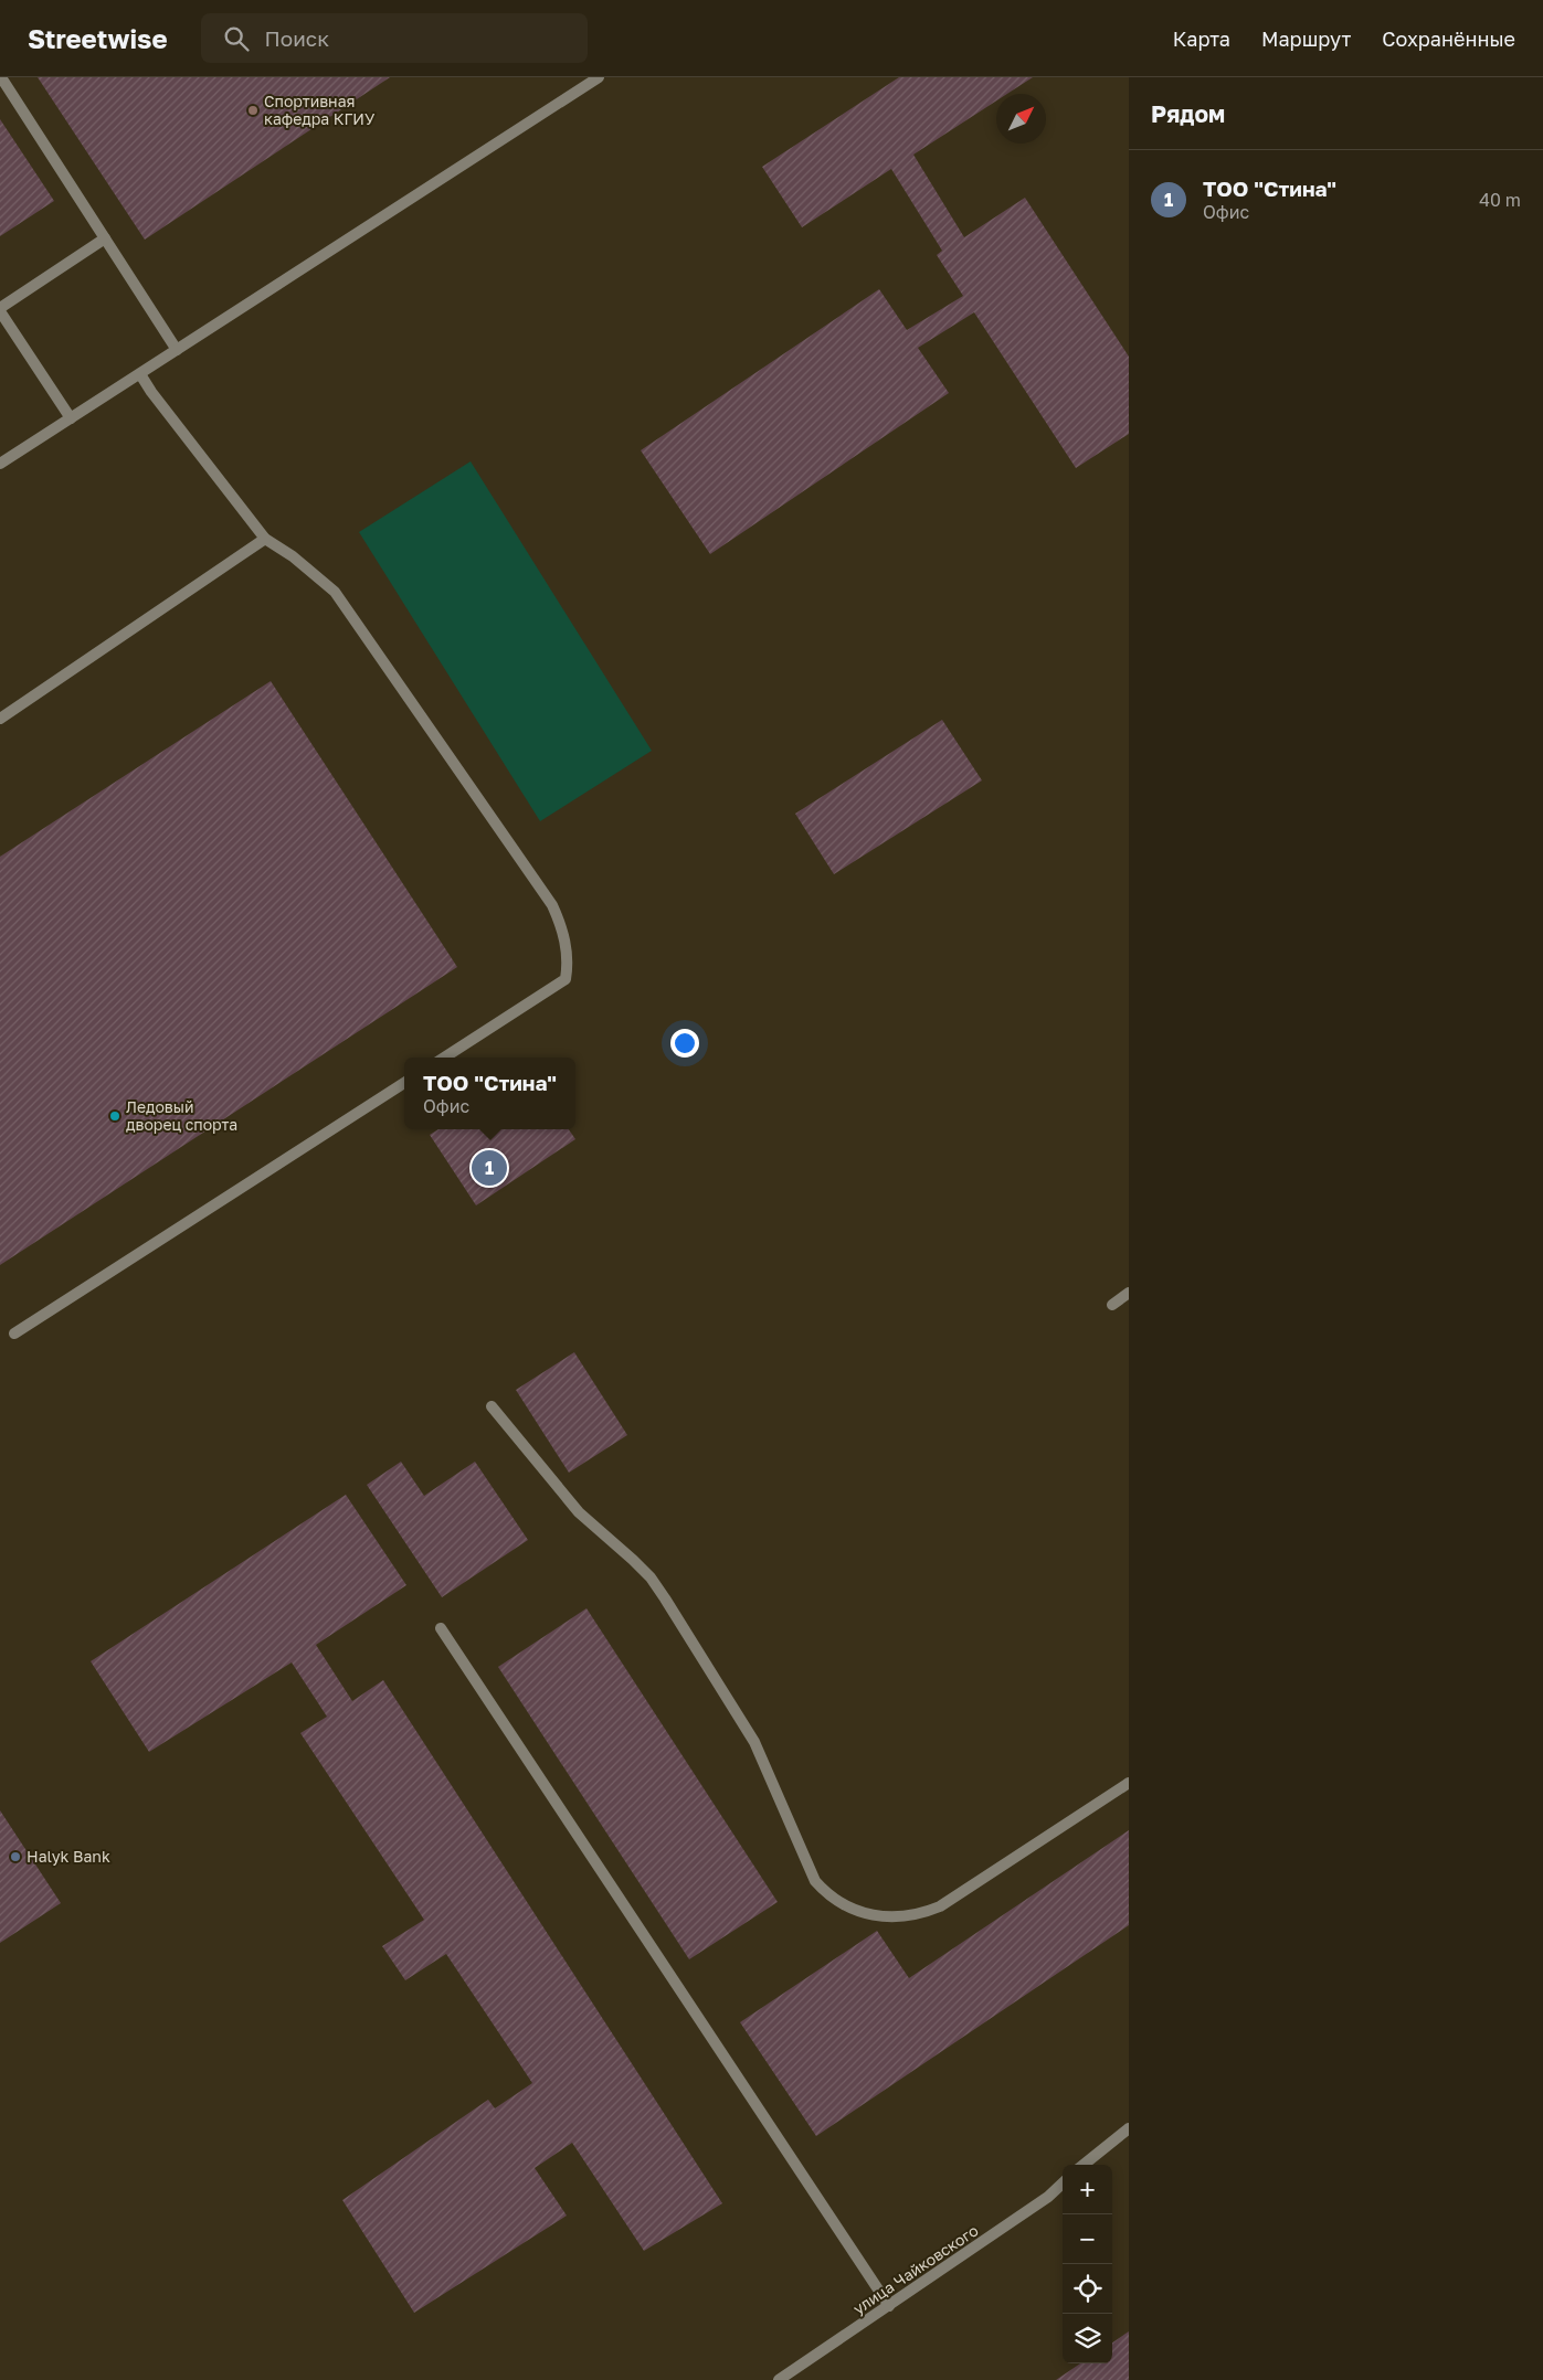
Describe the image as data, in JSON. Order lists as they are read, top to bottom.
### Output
{
  "streets": {
    "street": ["улица Чайковского"]
  },
  "places": ["Спортивная кафедра КГИУ", "Ледовый дворец спорта", "Halyk Bank"],
  "north": "top right",
  "page": {
    "header": "Streetwise",
    "search": "Поиск",
    "nav": ["Карта", "Маршрут", "Сохранённые"],
    "heading": "Рядом",
    "list": [
      {
        "mark": "1",
        "name": "ТОО \"Стина\"",
        "note": "Офис",
        "value": "40 m"
      }
    ],
    "popup": ["ТОО \"Стина\"", "Офис"],
    "pins": "1",
    "map_buttons": ["+", "−"]
  }
}
